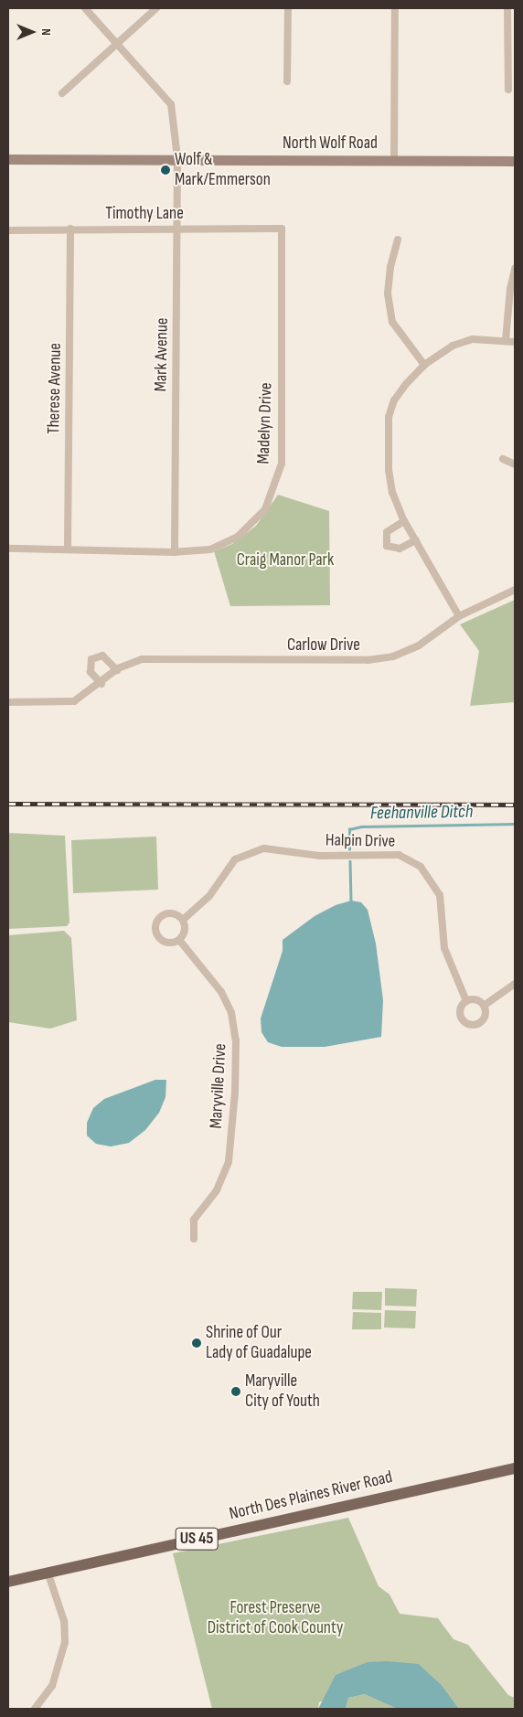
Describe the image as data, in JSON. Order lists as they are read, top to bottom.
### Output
{
  "streets": {
    "main road": ["North Wolf Road", "North Des Plaines River Road", "US 45"],
    "street": [
      "Timothy Lane",
      "Mark Avenue",
      "Therese Avenue",
      "Madelyn Drive",
      "Carlow Drive",
      "Halpin Drive",
      "Maryville Drive"
    ]
  },
  "crossings": [
    ["North Wolf Road", "Mark Avenue"],
    ["Timothy Lane", "Mark Avenue"],
    ["Timothy Lane", "Therese Avenue"],
    ["Timothy Lane", "Madelyn Drive"],
    ["Mark Avenue", "Madelyn Drive"],
    ["Therese Avenue", "Madelyn Drive"],
    ["Halpin Drive", "Maryville Drive"]
  ],
  "water": ["Feehanville Ditch"],
  "parks": ["Craig Manor Park", "Forest Preserve District of Cook County"],
  "places": ["Wolf & Mark/Emmerson", "Shrine of Our Lady of Guadalupe", "Maryville City of Youth"],
  "north": "right"
}
